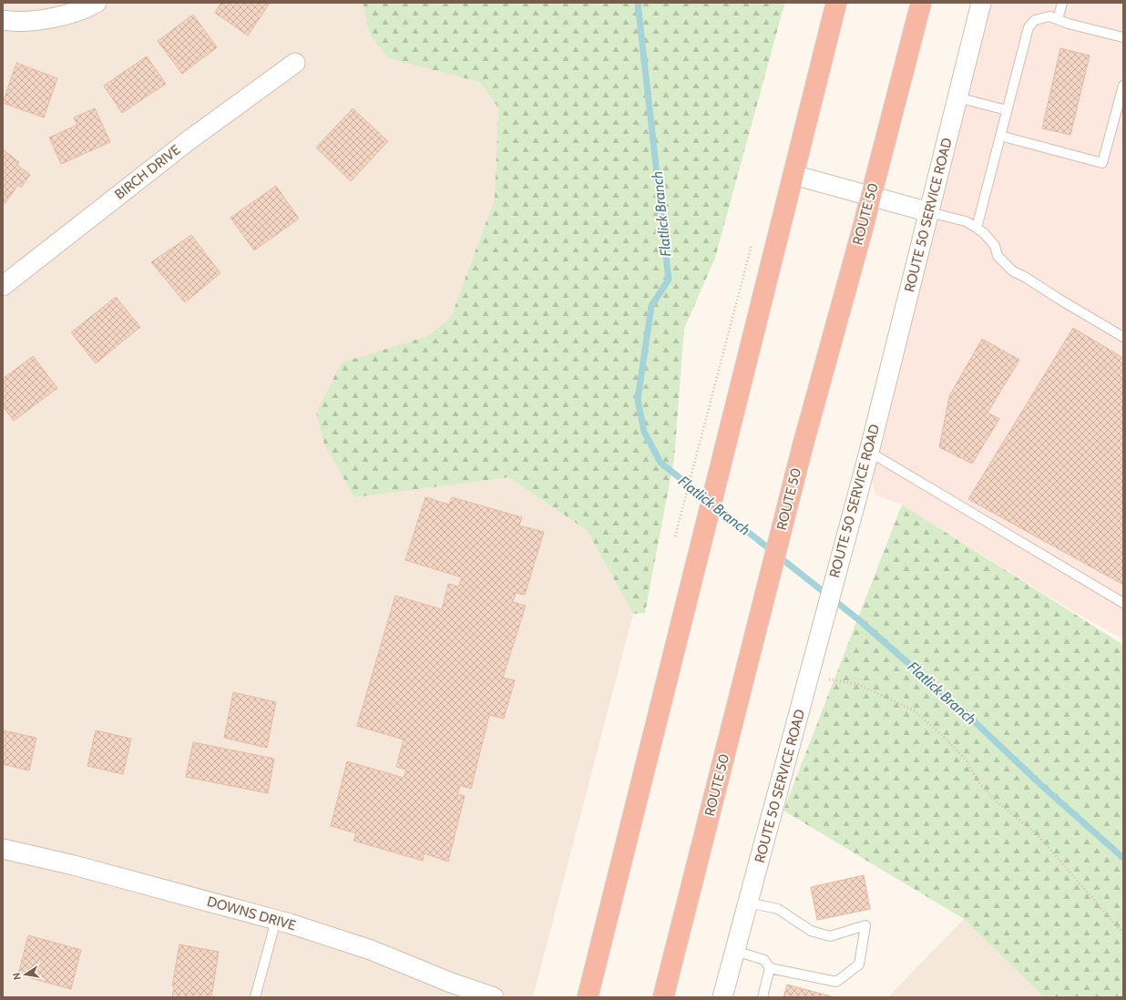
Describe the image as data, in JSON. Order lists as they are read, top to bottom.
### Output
{
  "streets": {
    "highway": ["ROUTE 50"],
    "street": ["BIRCH DRIVE", "ROUTE 50 SERVICE ROAD", "DOWNS DRIVE"]
  },
  "water": ["Flatlick Branch"],
  "north": "left"
}
